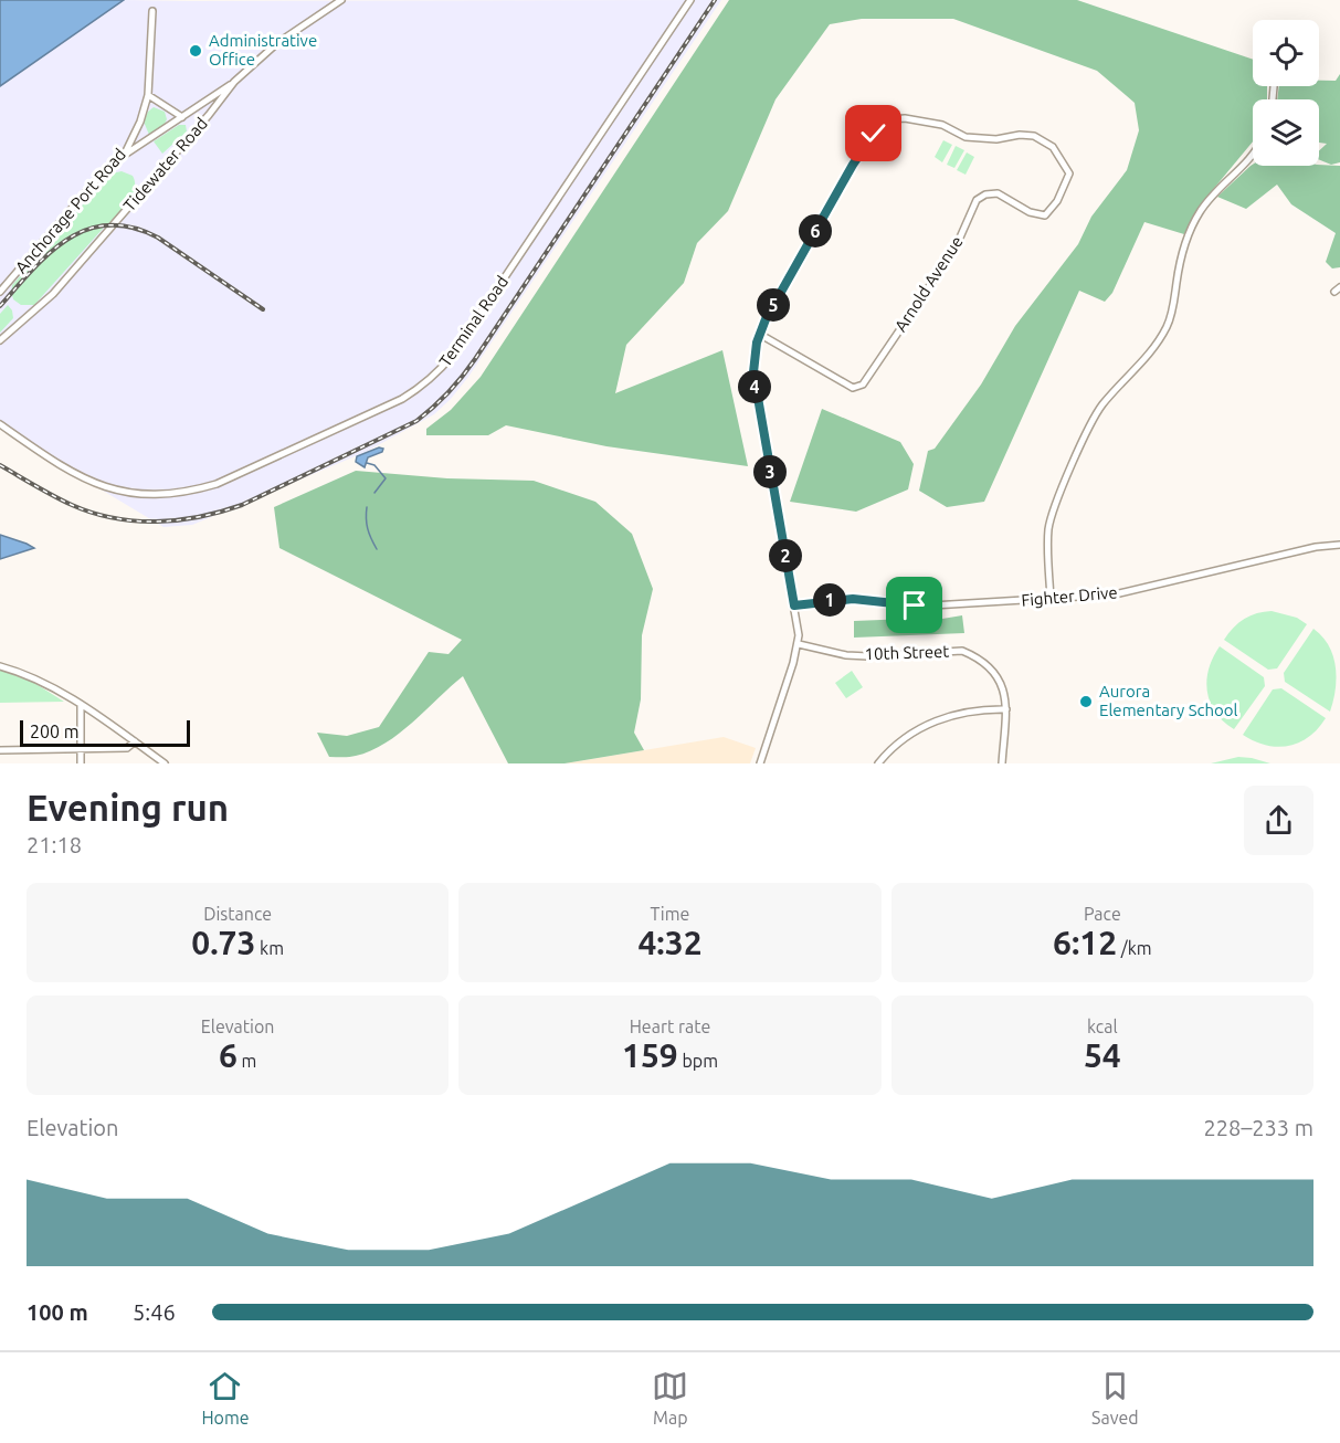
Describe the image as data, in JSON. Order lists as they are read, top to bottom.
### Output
{
  "streets": {
    "street": [
      "Tidewater Road",
      "Anchorage Port Road",
      "Arnold Avenue",
      "Terminal Road",
      "Fighter Drive",
      "10th Street"
    ]
  },
  "crossings": [
    ["Arnold Avenue", "Fighter Drive"],
    ["Arnold Avenue", "10th Street"]
  ],
  "places": ["Administrative Office", "Aurora Elementary School"],
  "scale_bar": "200 m",
  "page": {
    "pins": [
      "6",
      "5",
      "4",
      "3",
      "2",
      "1"
    ],
    "scale": "200 m",
    "heading": ["Evening run", "21:18"],
    "stats": [
      ["Distance", "0.73 km"],
      ["Time", "4:32"],
      ["Pace", "6:12 /km"],
      ["Elevation", "6 m"],
      ["Heart rate", "159 bpm"],
      ["kcal", "54"]
    ],
    "chart": ["Elevation", "228–233 m"],
    "list": [
      {
        "name": "100 m",
        "note": "5:46"
      }
    ],
    "tabs": ["Home", "Map", "Saved"]
  }
}
